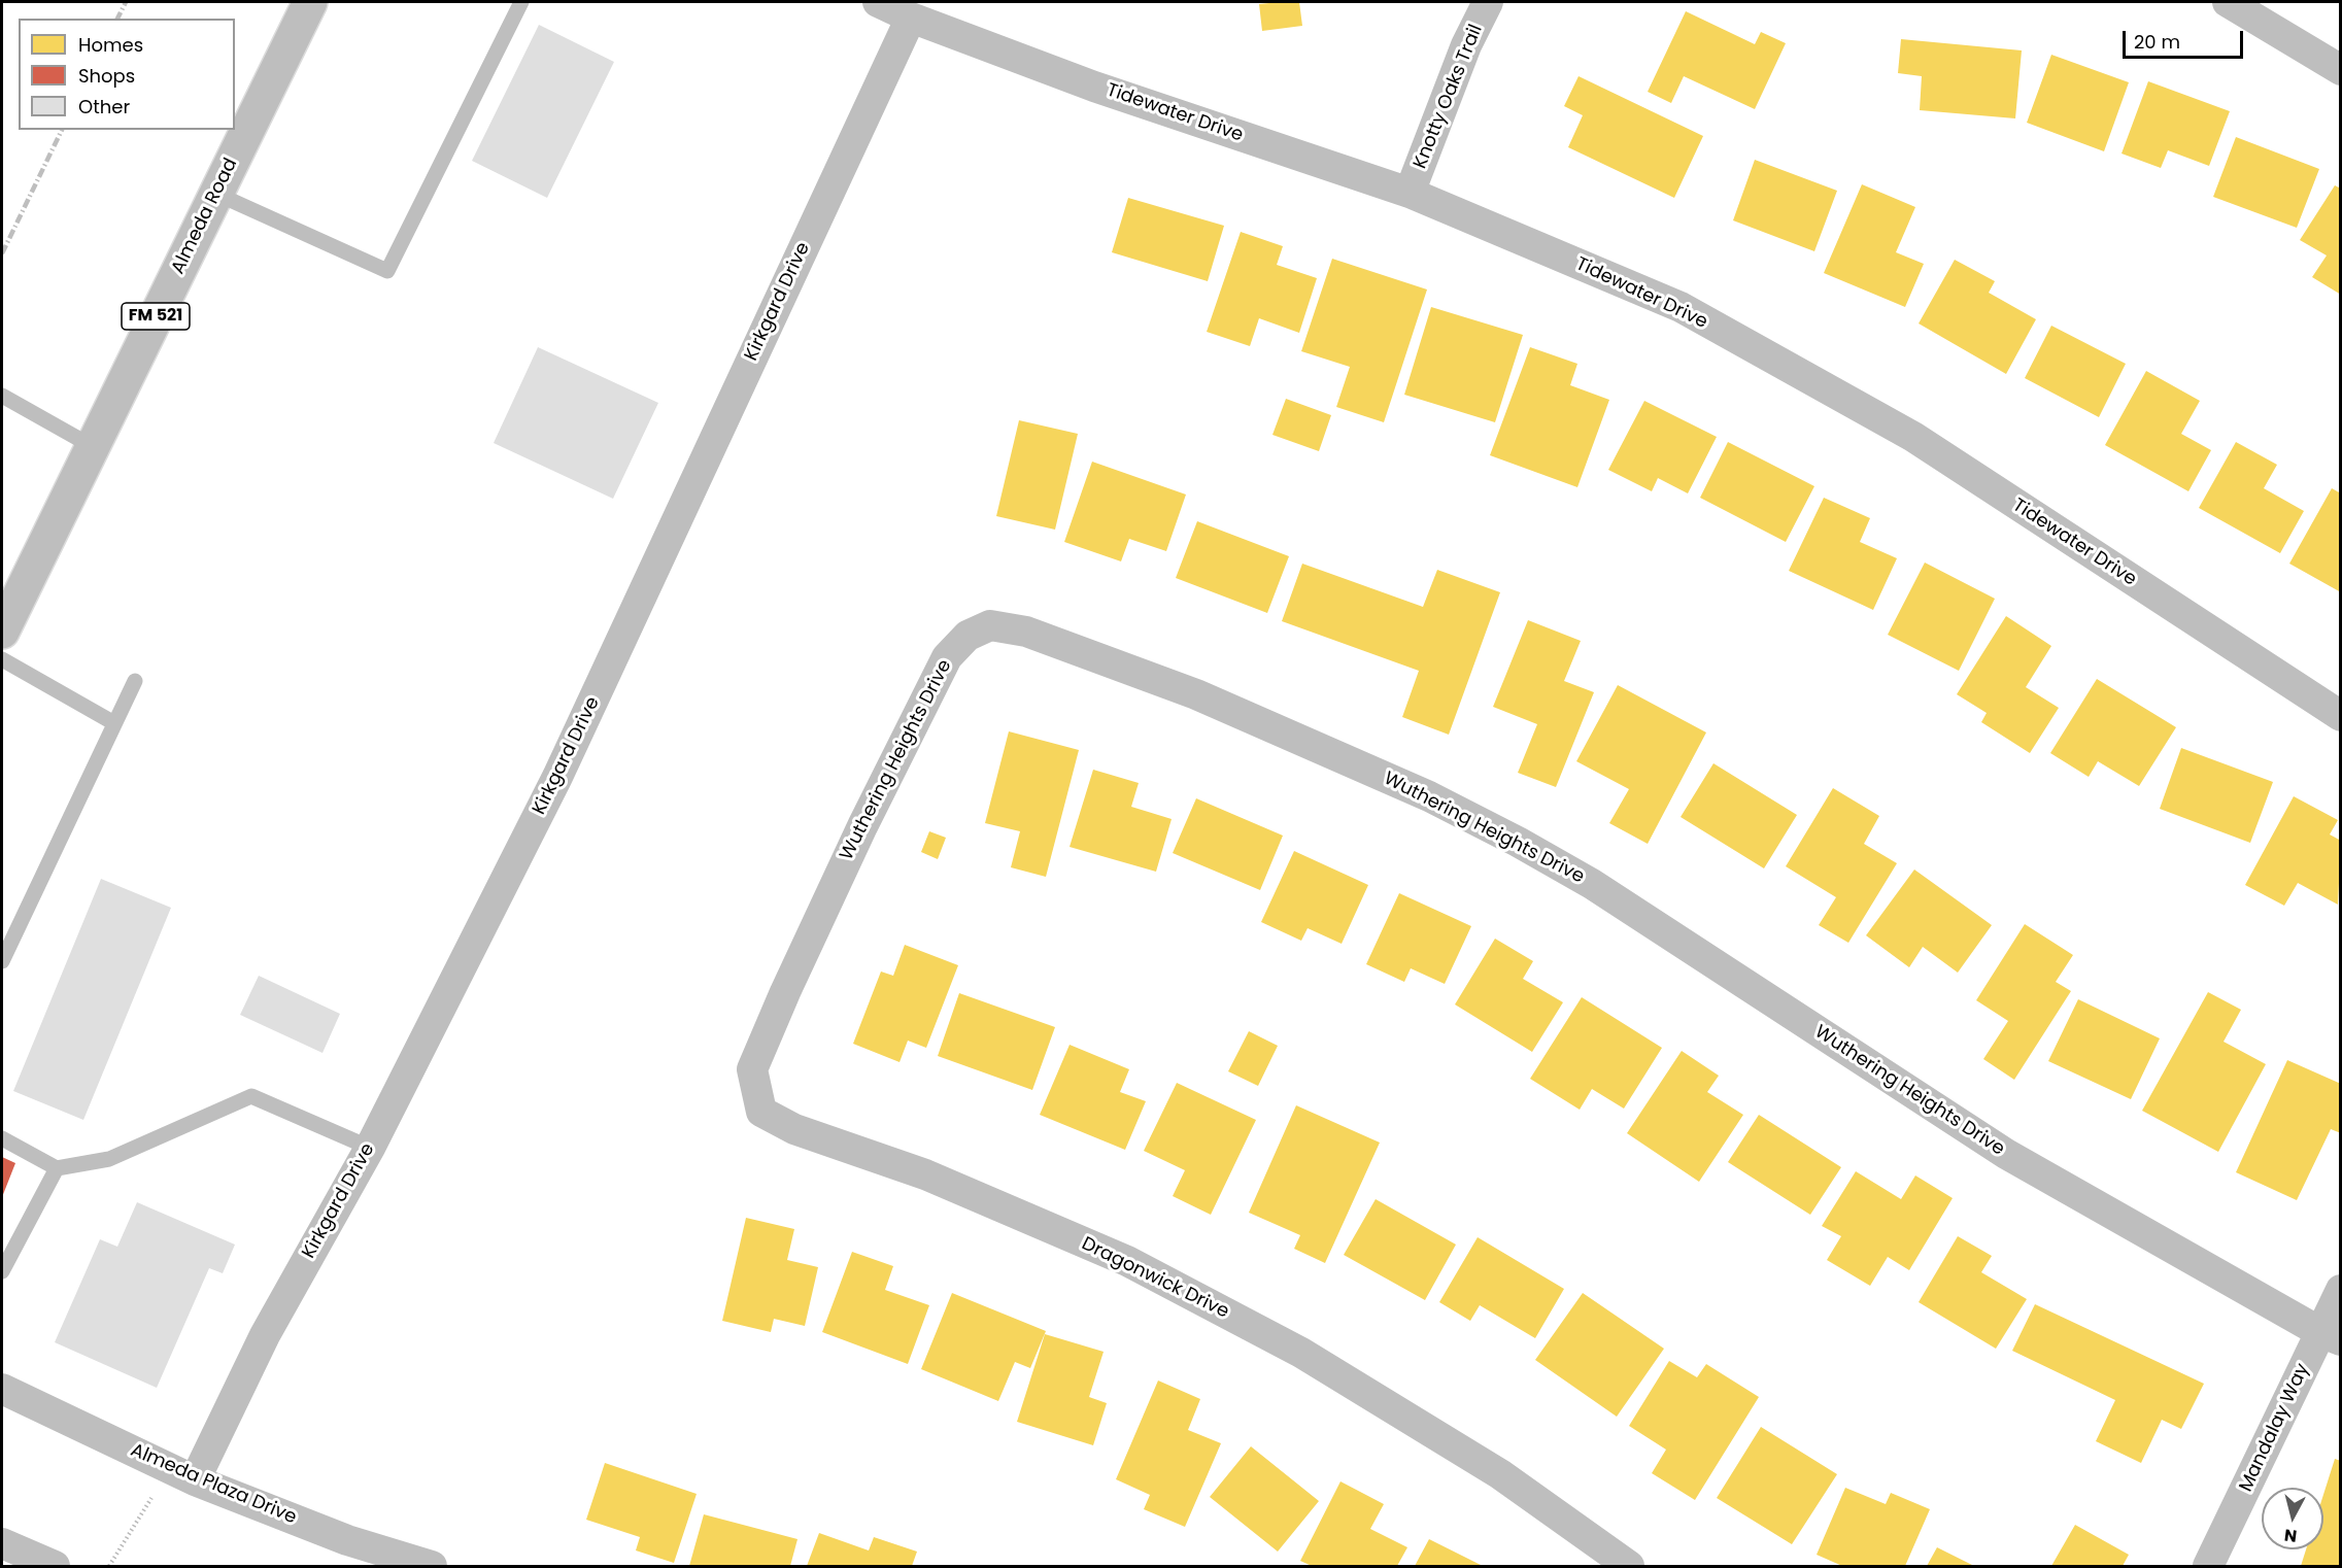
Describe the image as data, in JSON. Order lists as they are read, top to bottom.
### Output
{
  "streets": {
    "main road": ["Almeda Road", "FM 521"],
    "street": [
      "Knotty Oaks Trail",
      "Tidewater Drive",
      "Kirkgard Drive",
      "Wuthering Heights Drive",
      "Dragonwick Drive",
      "Mandalay Way",
      "Almeda Plaza Drive"
    ]
  },
  "crossings": [
    ["Knotty Oaks Trail", "Tidewater Drive"],
    ["Tidewater Drive", "Kirkgard Drive"],
    ["Kirkgard Drive", "Almeda Plaza Drive"],
    ["Wuthering Heights Drive", "Dragonwick Drive"],
    ["Wuthering Heights Drive", "Mandalay Way"]
  ],
  "legend": ["Homes", "Shops", "Other"],
  "scale_bar": "20 m",
  "north": "bottom"
}
